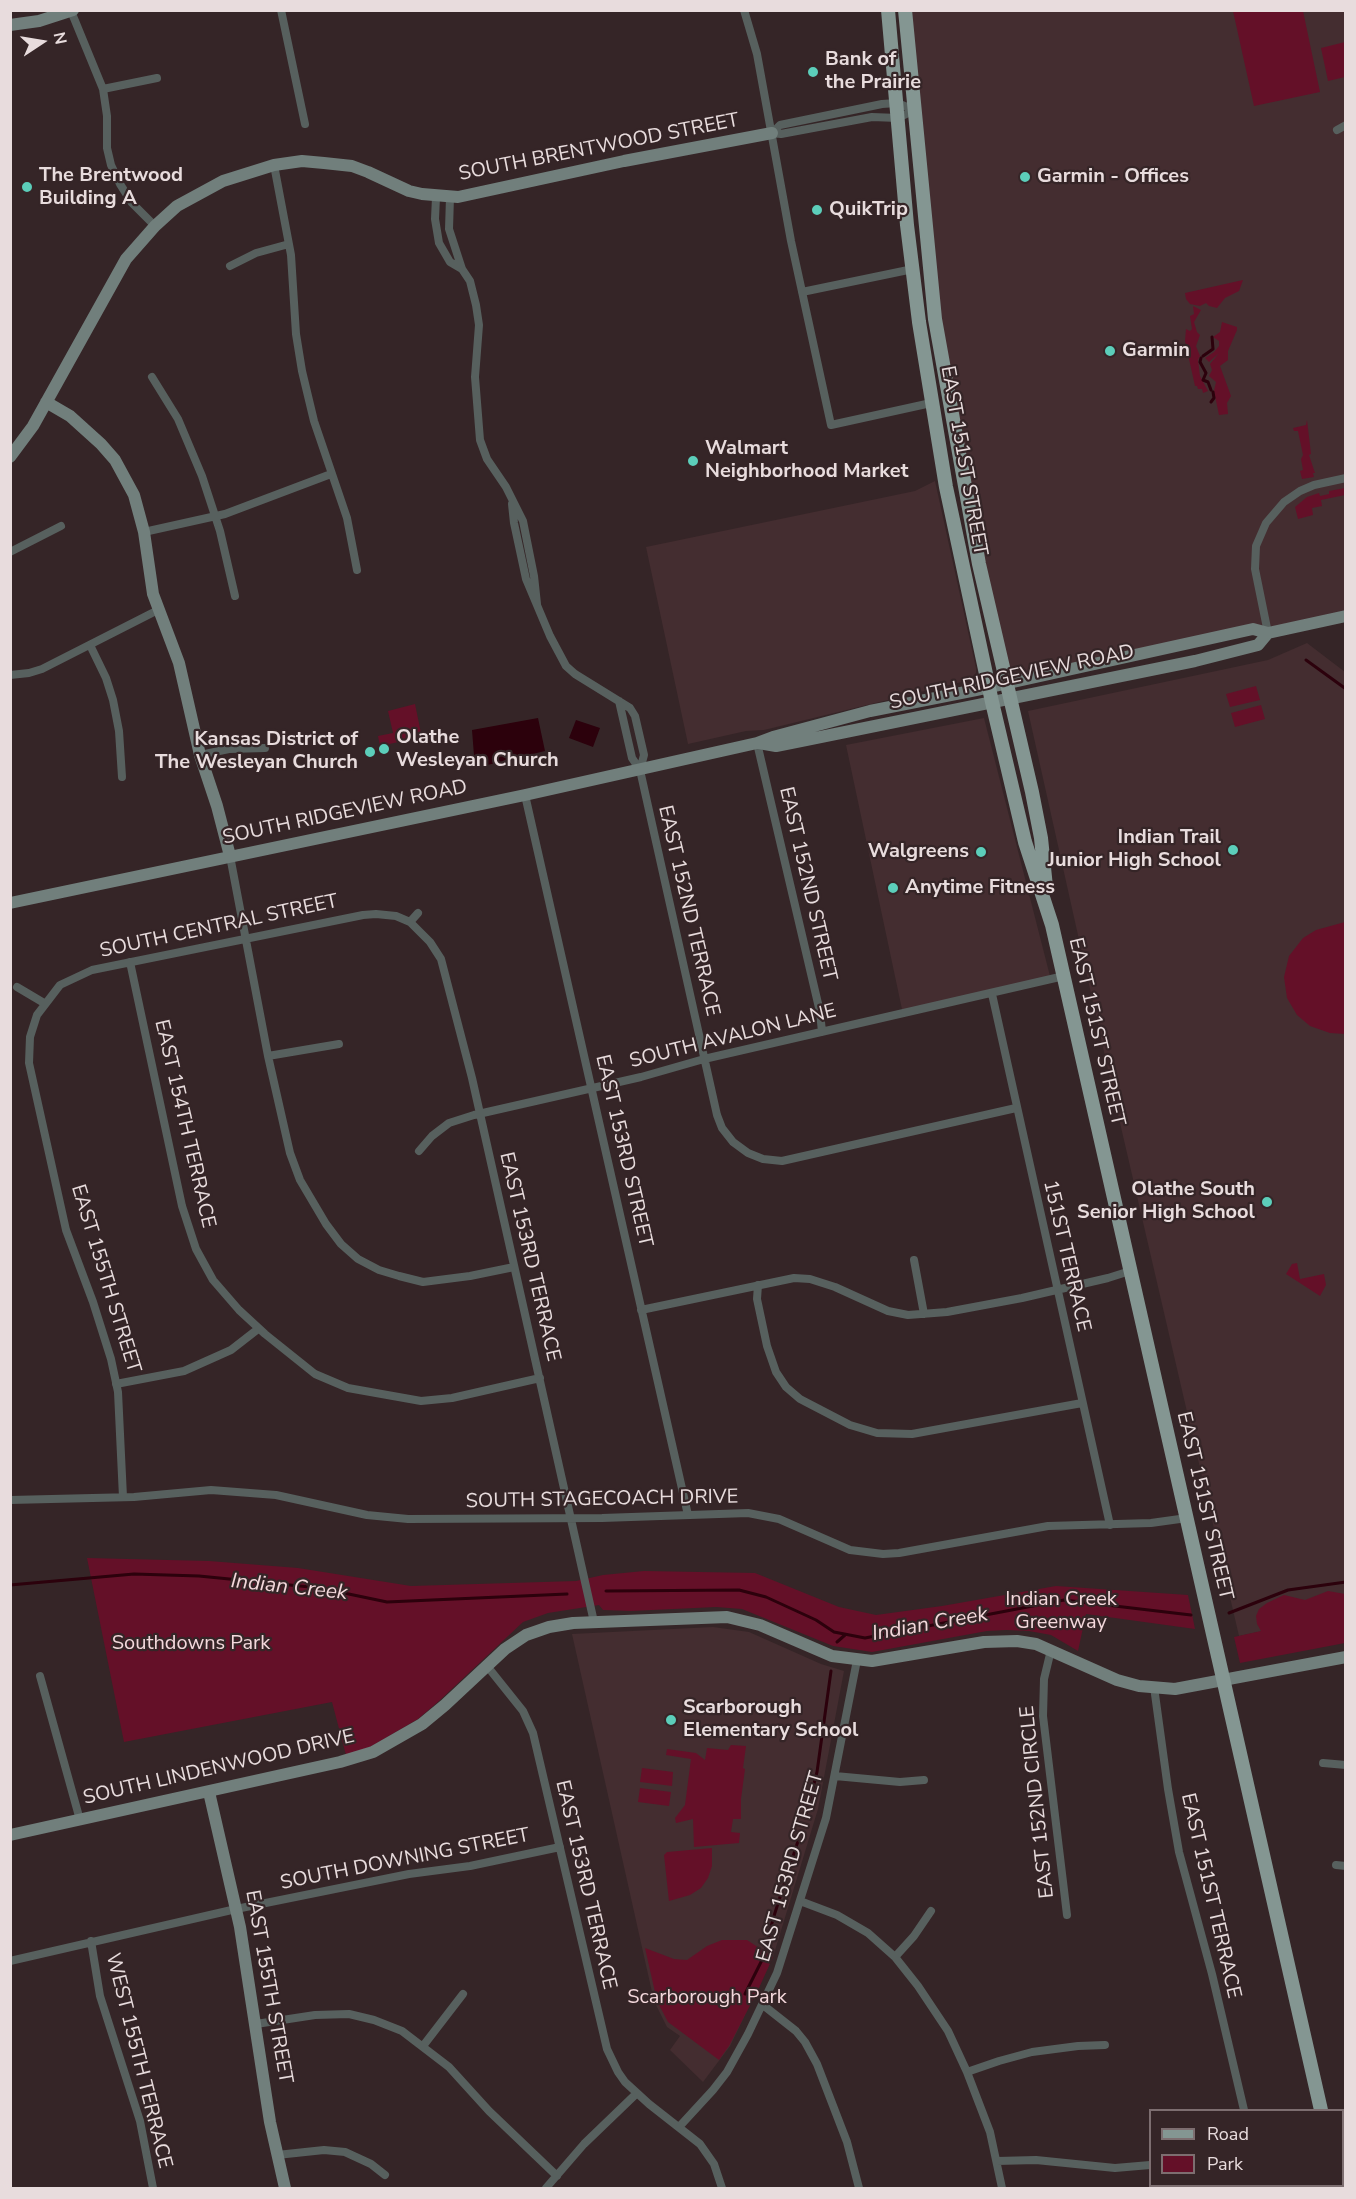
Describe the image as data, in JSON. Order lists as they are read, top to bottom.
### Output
{
  "streets": {
    "main road": ["EAST 151ST STREET"],
    "street": [
      "SOUTH BRENTWOOD STREET",
      "SOUTH RIDGEVIEW ROAD",
      "EAST 152ND STREET",
      "EAST 152ND TERRACE",
      "SOUTH CENTRAL STREET",
      "SOUTH AVALON LANE",
      "EAST 154TH TERRACE",
      "EAST 153RD STREET",
      "151ST TERRACE",
      "EAST 153RD TERRACE",
      "EAST 155TH STREET",
      "SOUTH STAGECOACH DRIVE",
      "SOUTH LINDENWOOD DRIVE",
      "EAST 152ND CIRCLE",
      "SOUTH DOWNING STREET",
      "EAST 151ST TERRACE",
      "WEST 155TH TERRACE"
    ]
  },
  "crossings": [
    ["EAST 151ST STREET", "SOUTH RIDGEVIEW ROAD"],
    ["EAST 151ST STREET", "SOUTH AVALON LANE"],
    ["EAST 151ST STREET", "SOUTH STAGECOACH DRIVE"],
    ["EAST 151ST STREET", "SOUTH LINDENWOOD DRIVE"],
    ["SOUTH RIDGEVIEW ROAD", "EAST 152ND STREET"],
    ["SOUTH RIDGEVIEW ROAD", "EAST 152ND TERRACE"],
    ["SOUTH RIDGEVIEW ROAD", "EAST 153RD STREET"],
    ["EAST 152ND STREET", "SOUTH AVALON LANE"],
    ["EAST 152ND TERRACE", "SOUTH AVALON LANE"],
    ["EAST 152ND TERRACE", "151ST TERRACE"],
    ["SOUTH CENTRAL STREET", "EAST 154TH TERRACE"],
    ["SOUTH CENTRAL STREET", "EAST 153RD TERRACE"],
    ["SOUTH CENTRAL STREET", "EAST 155TH STREET"],
    ["SOUTH AVALON LANE", "EAST 153RD STREET"],
    ["SOUTH AVALON LANE", "151ST TERRACE"],
    ["SOUTH AVALON LANE", "EAST 153RD TERRACE"],
    ["EAST 154TH TERRACE", "EAST 153RD TERRACE"],
    ["EAST 153RD STREET", "EAST 153RD TERRACE"],
    ["EAST 153RD STREET", "SOUTH STAGECOACH DRIVE"],
    ["EAST 153RD STREET", "SOUTH LINDENWOOD DRIVE"],
    ["151ST TERRACE", "SOUTH STAGECOACH DRIVE"],
    ["EAST 153RD TERRACE", "SOUTH STAGECOACH DRIVE"],
    ["EAST 153RD TERRACE", "SOUTH LINDENWOOD DRIVE"],
    ["EAST 153RD TERRACE", "SOUTH DOWNING STREET"],
    ["EAST 155TH STREET", "SOUTH STAGECOACH DRIVE"],
    ["EAST 155TH STREET", "SOUTH LINDENWOOD DRIVE"],
    ["EAST 155TH STREET", "SOUTH DOWNING STREET"],
    ["SOUTH LINDENWOOD DRIVE", "EAST 152ND CIRCLE"],
    ["SOUTH LINDENWOOD DRIVE", "EAST 151ST TERRACE"],
    ["SOUTH DOWNING STREET", "WEST 155TH TERRACE"]
  ],
  "water": ["Indian Creek"],
  "parks": ["Indian Creek Greenway", "Southdowns Park", "Scarborough Park"],
  "places": [
    "Bank of the Prairie",
    "Garmin - Offices",
    "The Brentwood Building A",
    "QuikTrip",
    "Garmin",
    "Walmart Neighborhood Market",
    "Olathe Wesleyan Church",
    "Kansas District of The Wesleyan Church",
    "Indian Trail Junior High School",
    "Walgreens",
    "Anytime Fitness",
    "Olathe South Senior High School",
    "Scarborough Elementary School"
  ],
  "legend": ["Road", "Park"],
  "north": "right"
}
